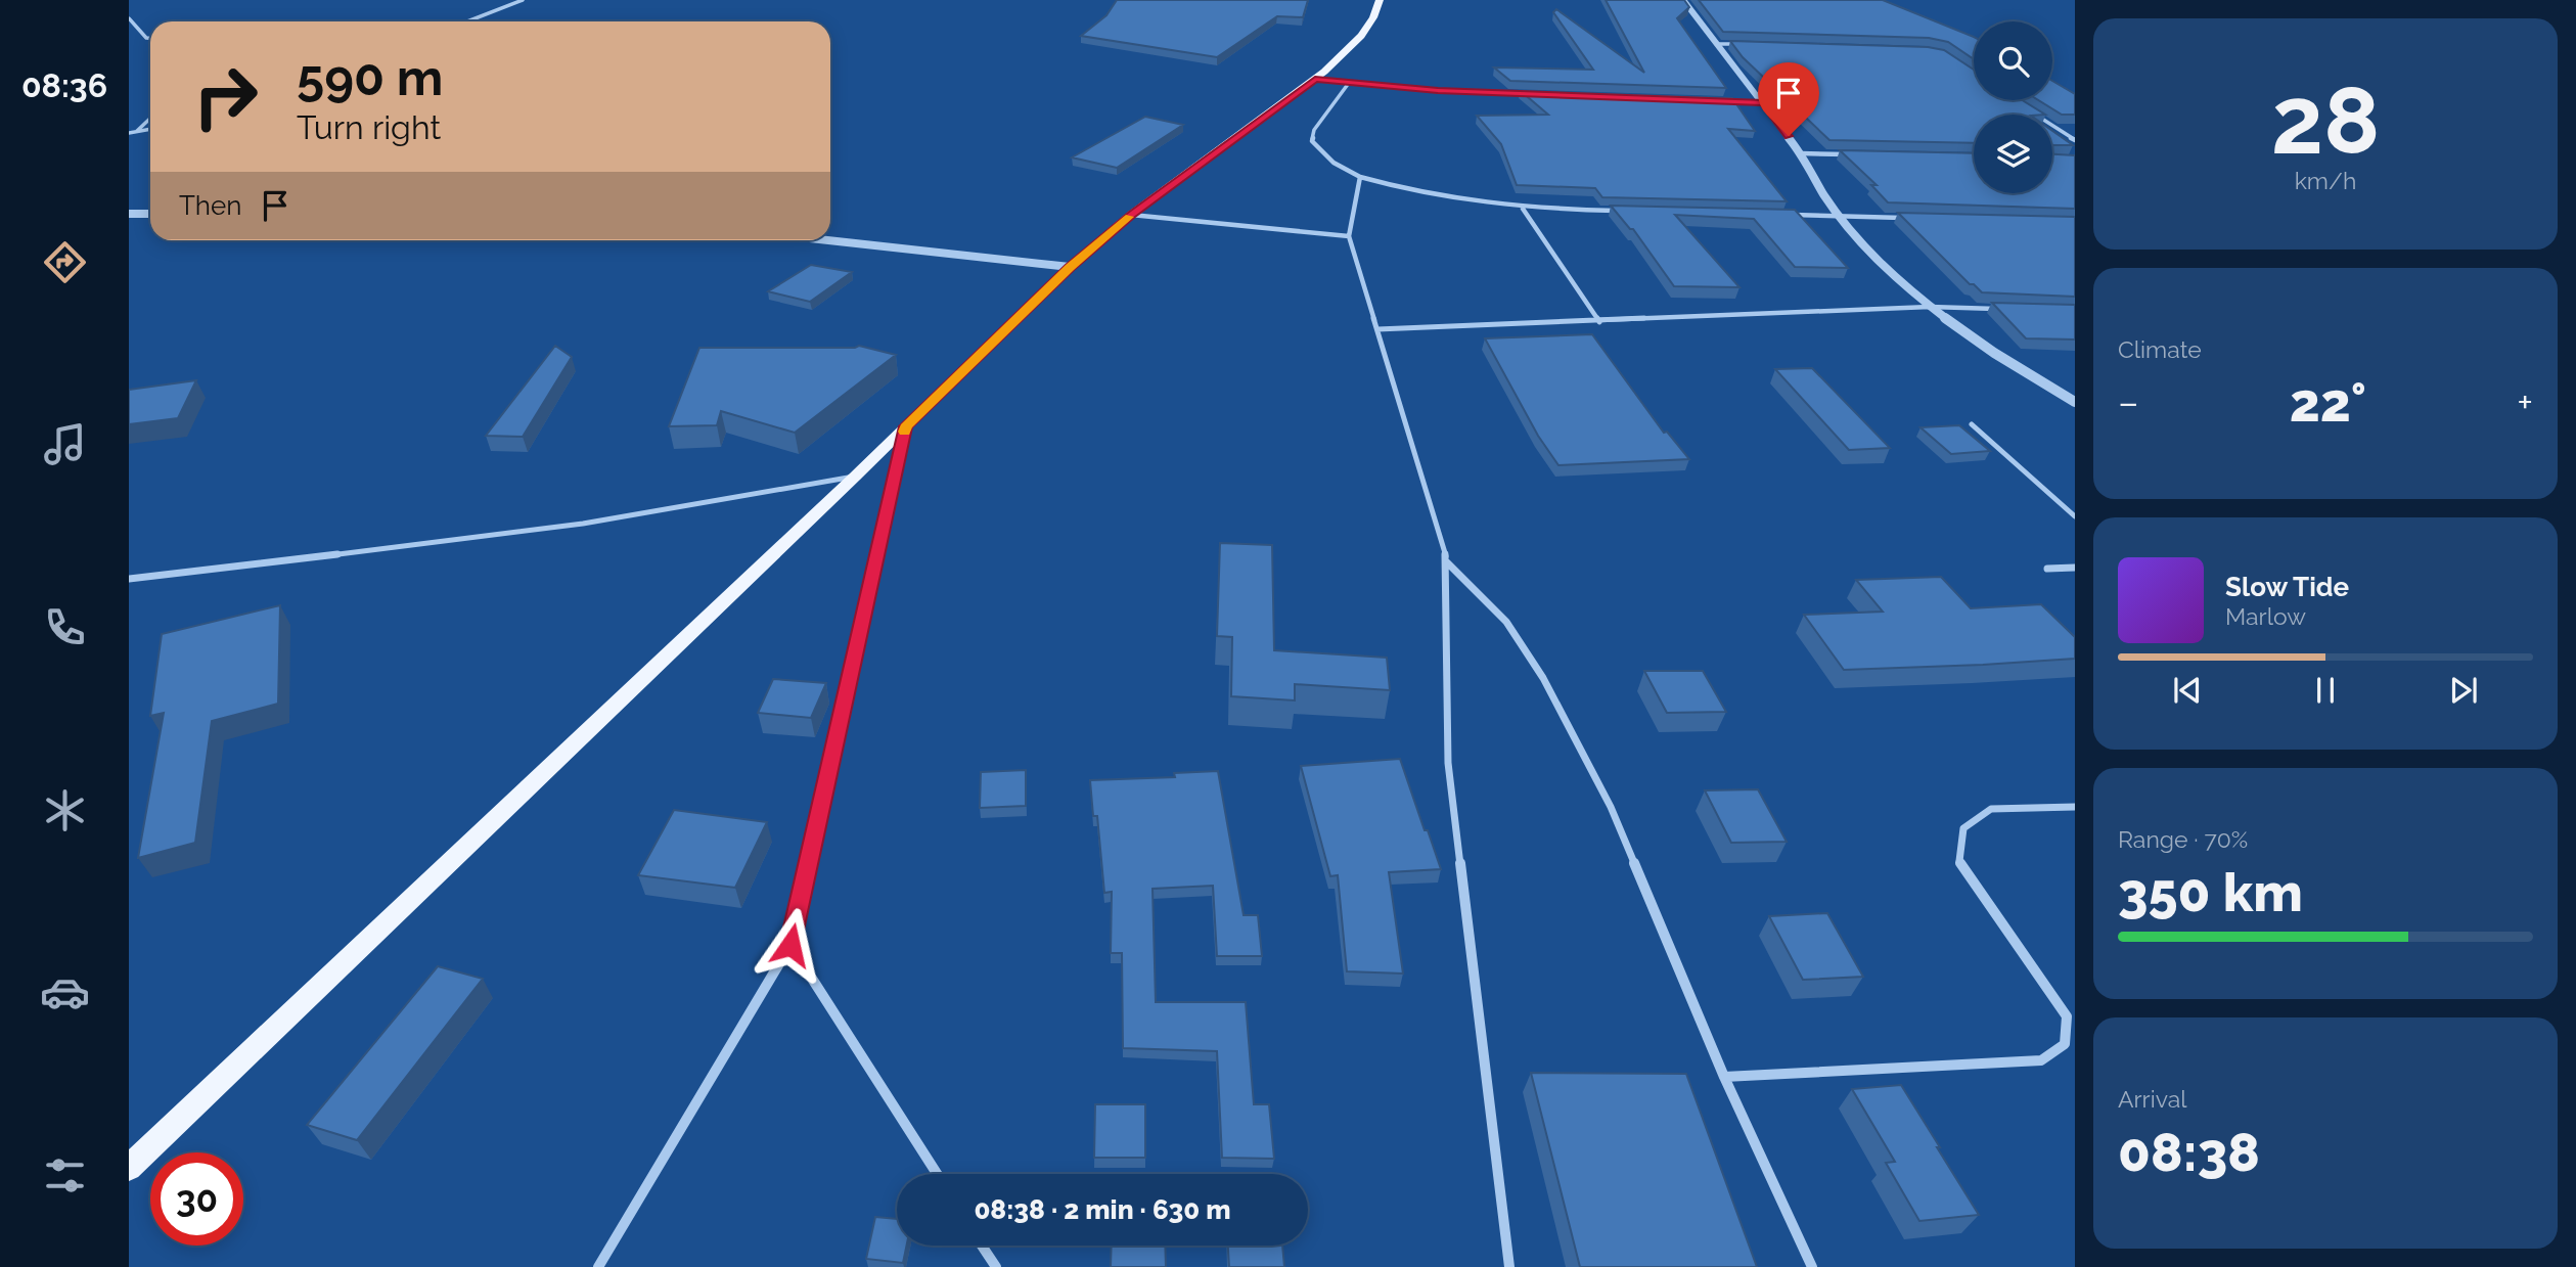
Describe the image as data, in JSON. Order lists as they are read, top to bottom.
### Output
{
  "page": {
    "tabs": "08:36",
    "tile": [
      ["28", "km/h"],
      "Climate",
      ["Range · 70%", "350 km"],
      ["Arrival", "08:38"]
    ],
    "turn": ["590 m", "Turn right"],
    "then": "Then",
    "heat": ["−", "22°", "+"],
    "song": ["Slow Tide", "Marlow"],
    "limit": "30",
    "trip": "08:38 · 2 min · 630 m"
  }
}
